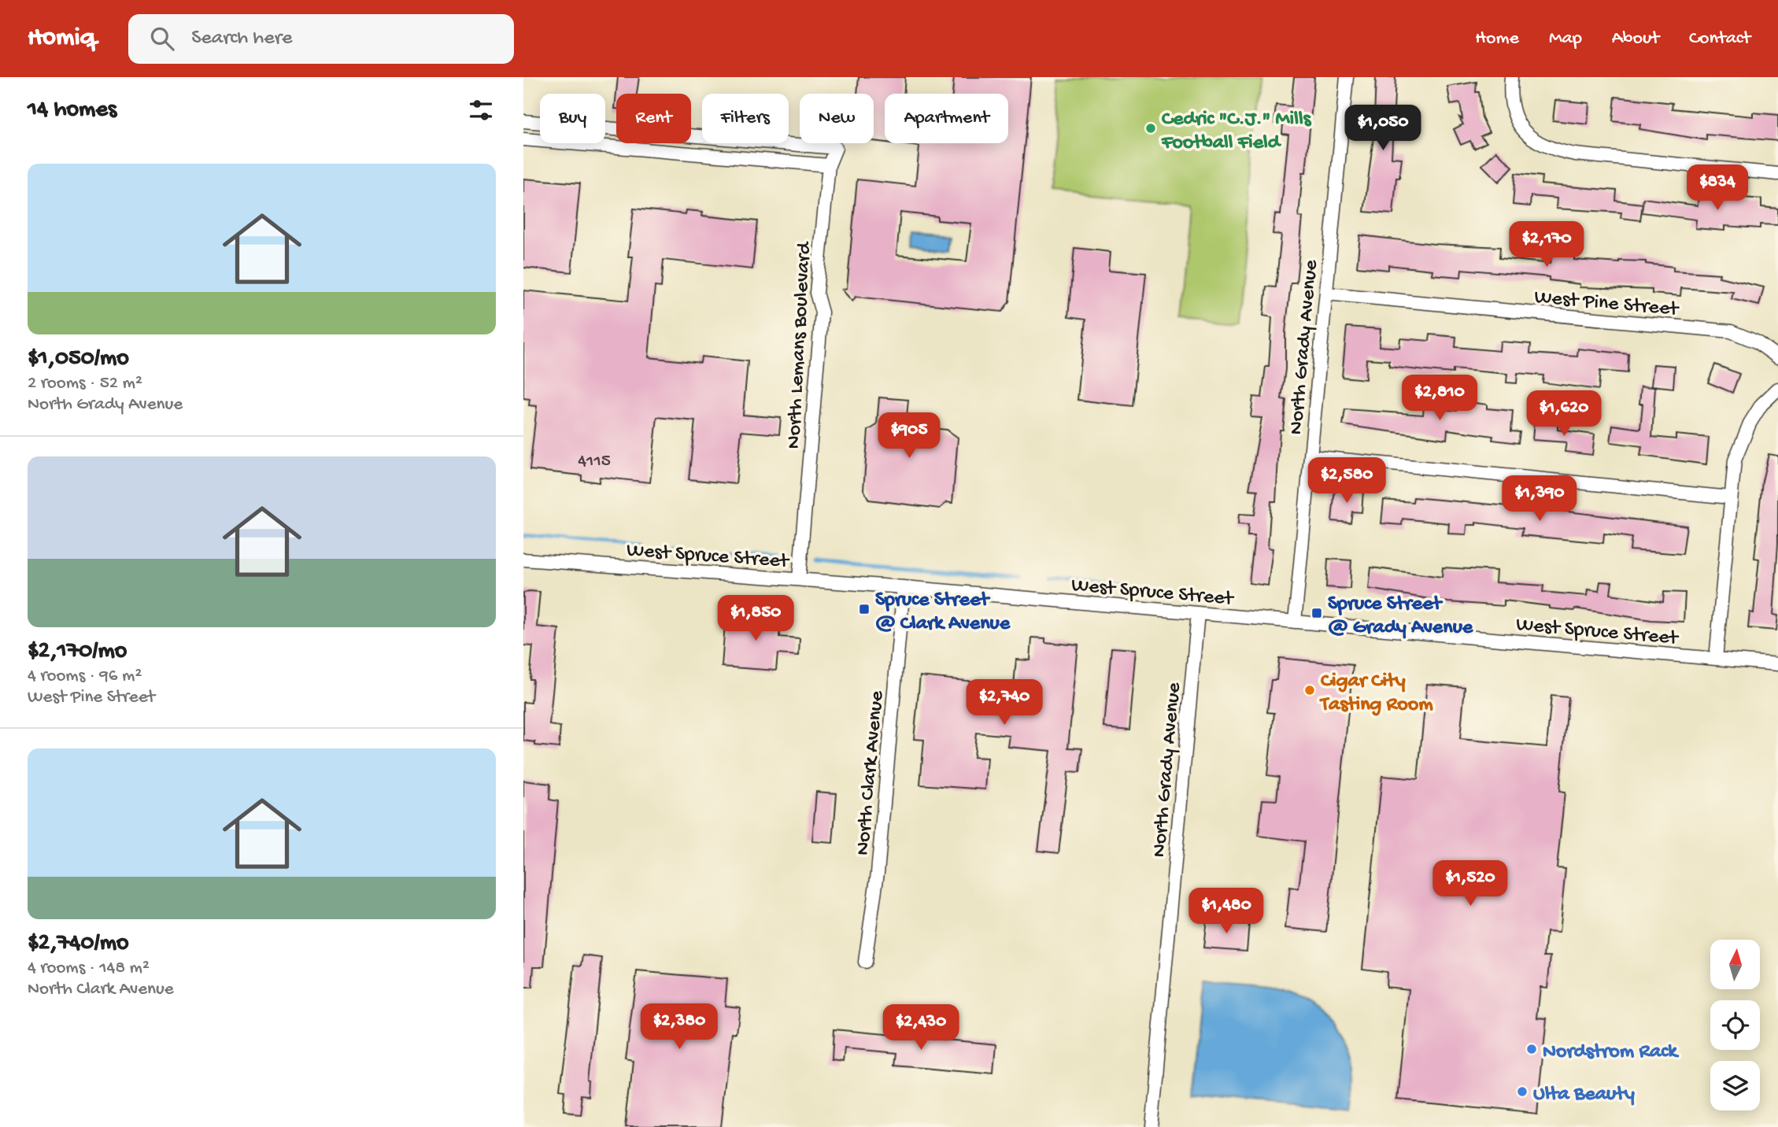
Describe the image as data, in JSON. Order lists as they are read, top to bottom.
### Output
{
  "streets": {
    "street": [
      "West Pine Street",
      "North Lemans Boulevard",
      "North Grady Avenue",
      "West Spruce Street",
      "North Clark Avenue"
    ]
  },
  "crossings": [
    ["West Pine Street", "North Grady Avenue"],
    ["North Lemans Boulevard", "West Spruce Street"],
    ["North Grady Avenue", "West Spruce Street"],
    ["West Spruce Street", "North Clark Avenue"]
  ],
  "places": {
    "other": [
      "Cedric \"C.J.\" Mills Football Field",
      "Cigar City Tasting Room",
      "Nordstrom Rack",
      "Ulta Beauty"
    ],
    "transit": ["Spruce Street @ Clark Avenue", "Spruce Street @ Grady Avenue"]
  },
  "house_numbers": ["4115"],
  "north": "top",
  "page": {
    "header": "Homiq",
    "search": "Search here",
    "nav": [
      "Home",
      "Map",
      "About",
      "Contact"
    ],
    "heading": "14 homes",
    "chip": [
      "Buy",
      "Rent",
      "Filters",
      "New",
      "Apartment"
    ],
    "price": [
      "$1,050",
      "$834",
      "$2,170",
      "$2,810",
      "$1,620",
      "$905",
      "$2,580",
      "$1,390",
      "$1,850",
      "$2,740",
      "$1,520",
      "$1,480",
      "$2,380",
      "$2,430"
    ],
    "list": [
      {
        "name": "$1,050/mo",
        "note": "2 rooms · 52 m² · North Grady Avenue"
      },
      {
        "name": "$2,170/mo",
        "note": "4 rooms · 96 m² · West Pine Street"
      },
      {
        "name": "$2,740/mo",
        "note": "4 rooms · 148 m² · North Clark Avenue"
      }
    ]
  }
}
